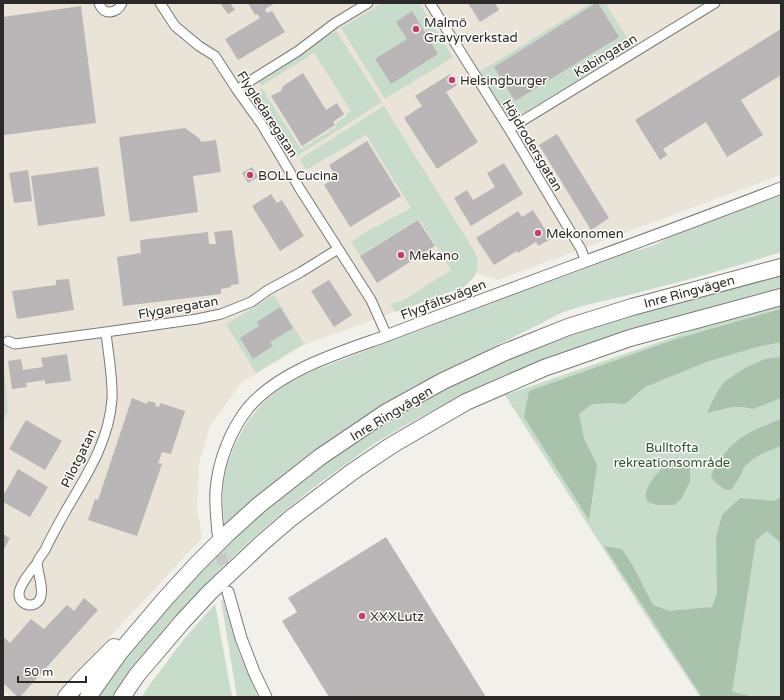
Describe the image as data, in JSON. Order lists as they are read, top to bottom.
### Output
{
  "streets": {
    "highway": ["Inre Ringvägen"],
    "street": [
      "Kabingatan",
      "Flygledaregatan",
      "Höjdrodersgatan",
      "Flygfältsvägen",
      "Flygaregatan",
      "Pilotgatan"
    ]
  },
  "crossings": [
    ["Kabingatan", "Höjdrodersgatan"],
    ["Flygledaregatan", "Flygfältsvägen"],
    ["Flygledaregatan", "Flygaregatan"],
    ["Höjdrodersgatan", "Flygfältsvägen"],
    ["Flygaregatan", "Pilotgatan"]
  ],
  "parks": ["Bulltofta rekreationsområde"],
  "places": [
    "Malmö Gravyrverkstad",
    "Helsingburger",
    "BOLL Cucina",
    "Mekonomen",
    "Mekano",
    "XXXLutz"
  ],
  "scale_bar": "50 m"
}
